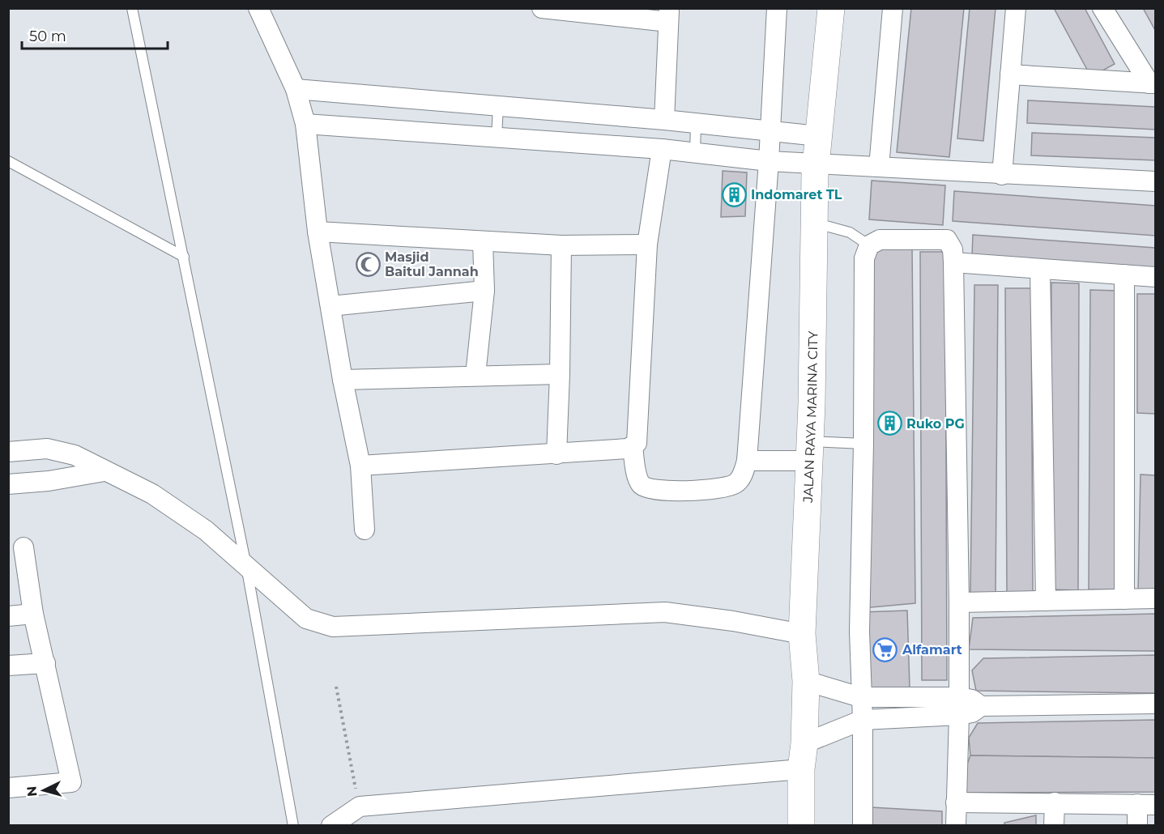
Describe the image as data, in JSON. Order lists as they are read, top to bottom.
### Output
{
  "streets": {
    "main road": ["JALAN RAYA MARINA CITY"]
  },
  "places": {
    "building": ["Indomaret TL", "Ruko PG"],
    "mosque": ["Masjid Baitul Jannah"],
    "supermarket": ["Alfamart"]
  },
  "scale_bar": "50 m",
  "north": "left"
}
